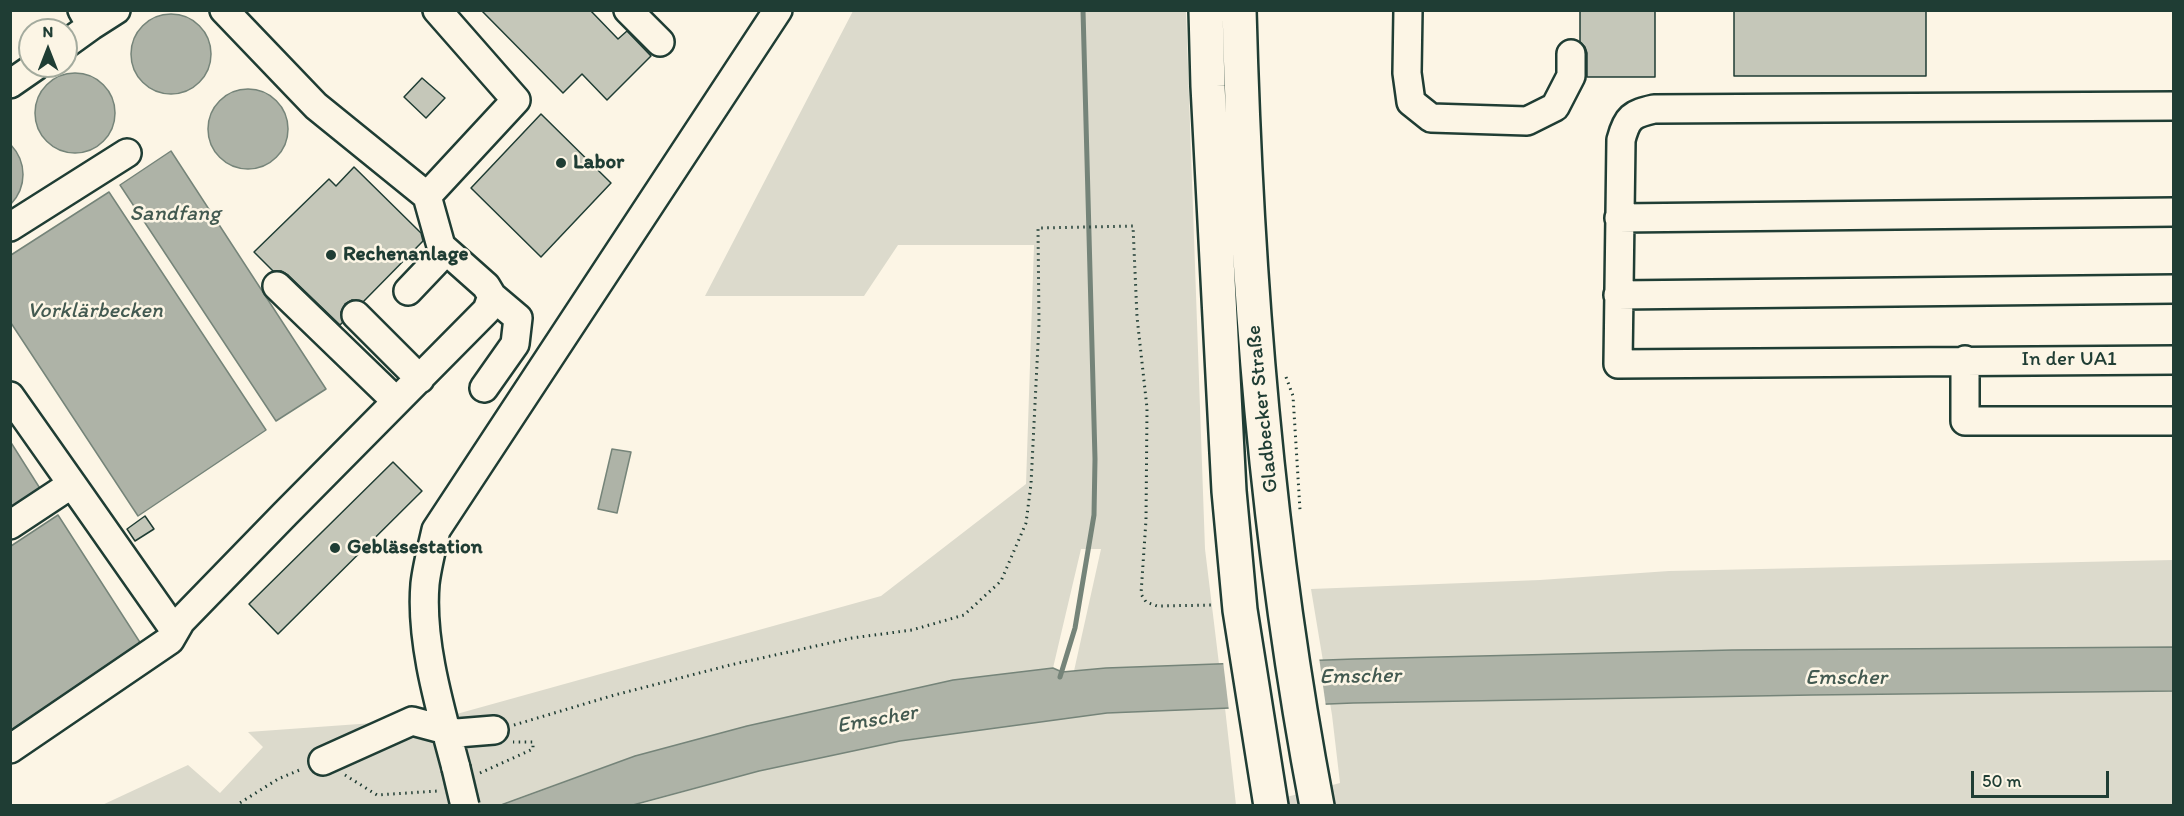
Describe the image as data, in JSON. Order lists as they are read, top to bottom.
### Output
{
  "streets": {
    "highway": ["Gladbecker Straße"],
    "lane": ["In der UA1"]
  },
  "water": ["Sandfang", "Vorklärbecken", "Emscher"],
  "places": ["Labor", "Rechenanlage", "Gebläsestation"],
  "scale_bar": "50 m",
  "north": "top"
}
